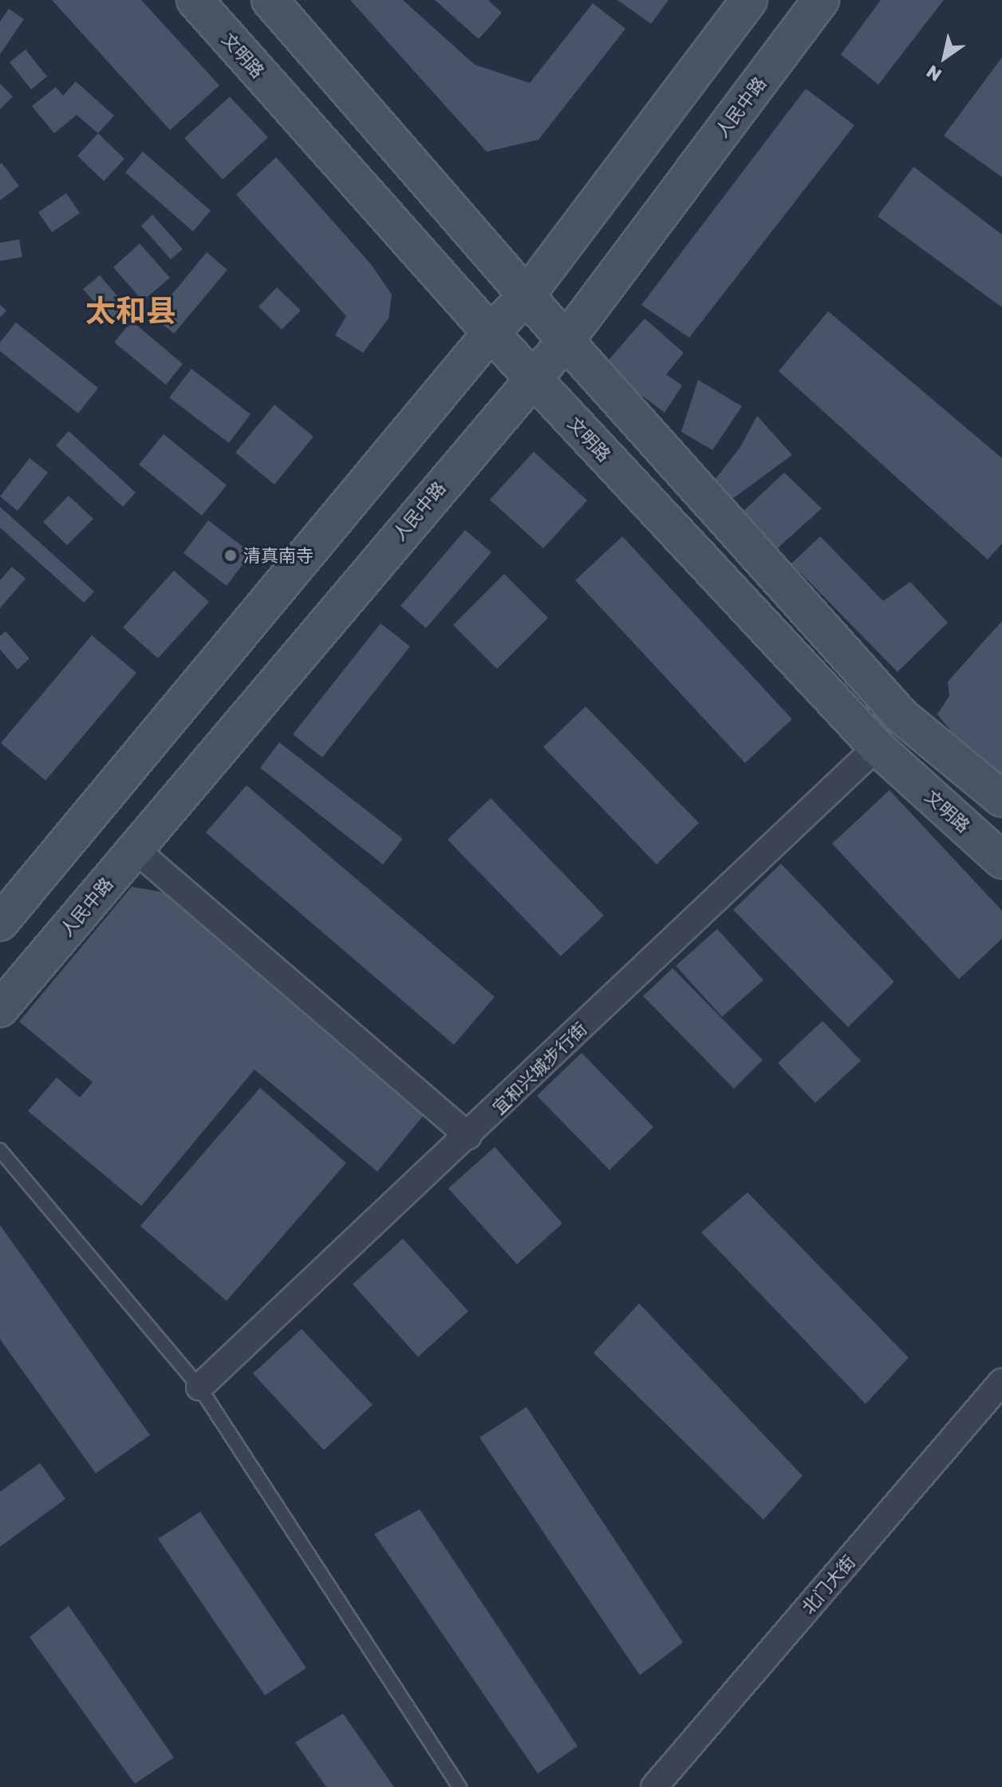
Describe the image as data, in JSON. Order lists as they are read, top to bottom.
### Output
{
  "streets": {
    "main road": ["文明路", "人民中路"],
    "street": ["宜和兴城步行街", "北门大街"]
  },
  "crossings": [
    ["文明路", "人民中路"],
    ["文明路", "宜和兴城步行街"]
  ],
  "districts": ["太和县"],
  "places": ["清真南寺"],
  "north": "bottom left"
}
